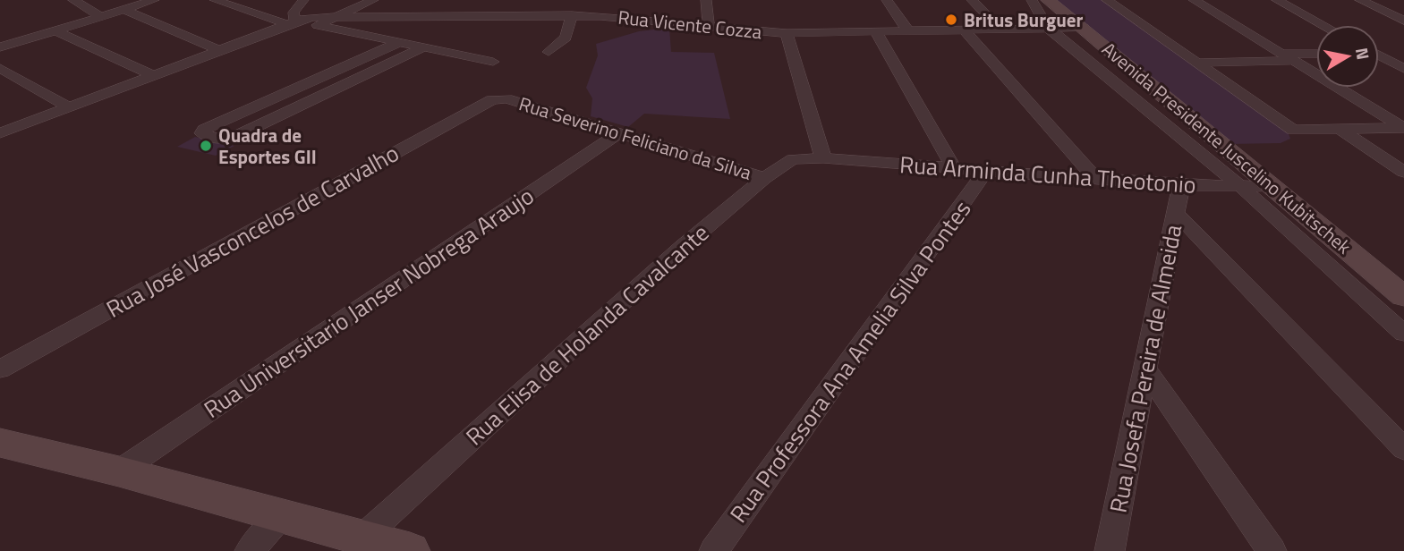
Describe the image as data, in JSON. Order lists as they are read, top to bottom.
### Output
{
  "streets": {
    "main road": ["Avenida Presidente Juscelino Kubitschek"],
    "street": [
      "Rua Vicente Cozza",
      "Rua Severino Feliciano da Silva",
      "Rua Arminda Cunha Theotonio",
      "Rua José Vasconcelos de Carvalho",
      "Rua Universitario Janser Nobrega Araujo",
      "Rua Elisa de Holanda Cavalcante",
      "Rua Professora Ana Amelia Silva Pontes",
      "Rua Josefa Pereira de Almeida"
    ]
  },
  "crossings": [
    ["Rua Vicente Cozza", "Avenida Presidente Juscelino Kubitschek"],
    ["Rua Severino Feliciano da Silva", "Rua José Vasconcelos de Carvalho"],
    ["Rua Severino Feliciano da Silva", "Rua Universitario Janser Nobrega Araujo"],
    ["Rua Severino Feliciano da Silva", "Rua Elisa de Holanda Cavalcante"],
    ["Avenida Presidente Juscelino Kubitschek", "Rua Arminda Cunha Theotonio"],
    ["Rua Arminda Cunha Theotonio", "Rua Elisa de Holanda Cavalcante"],
    ["Rua Arminda Cunha Theotonio", "Rua Professora Ana Amelia Silva Pontes"],
    ["Rua Arminda Cunha Theotonio", "Rua Josefa Pereira de Almeida"]
  ],
  "places": ["Britus Burguer", "Quadra de Esportes GII"],
  "north": "right"
}
